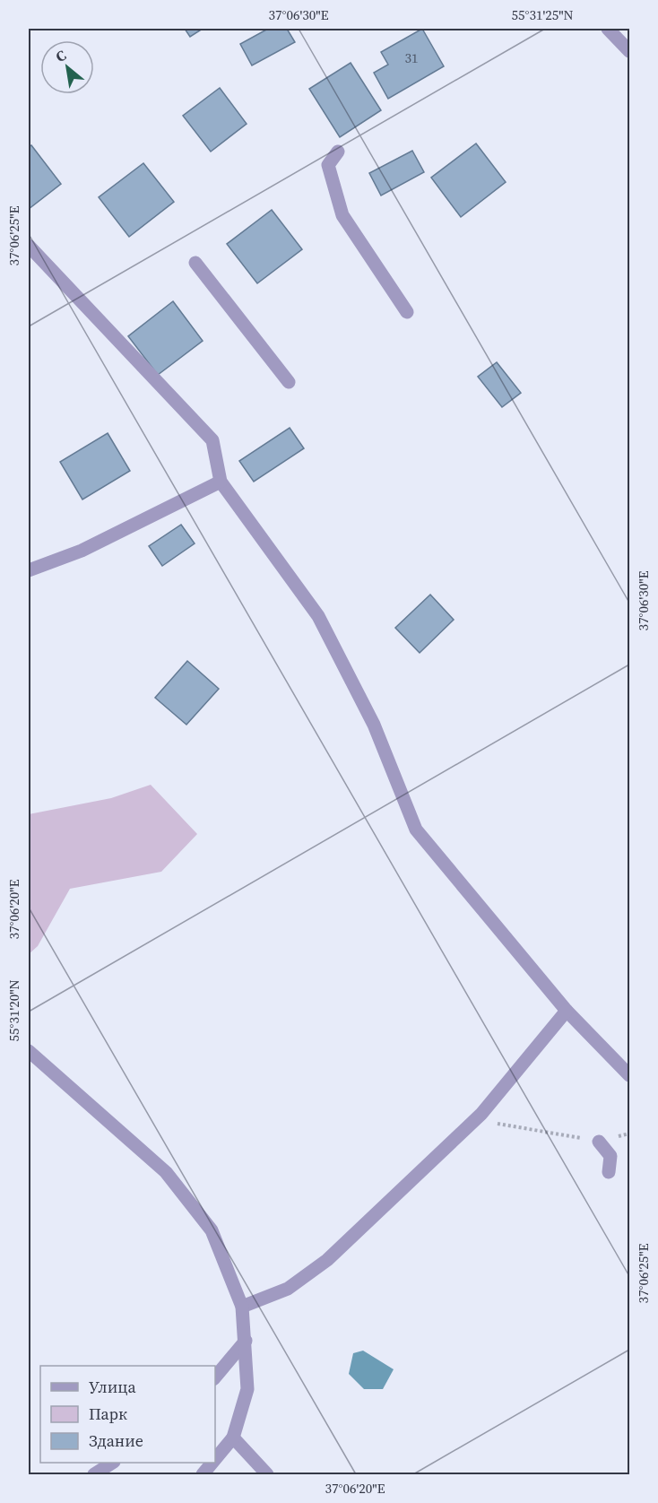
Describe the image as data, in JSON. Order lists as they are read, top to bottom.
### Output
{
  "house_numbers": ["31"],
  "legend": ["Улица", "Парк", "Здание"],
  "north": "top left",
  "coordinates": [
    "37°06'30\"E",
    "55°31'25\"N",
    "37°06'25\"E",
    "37°06'20\"E",
    "55°31'20\"N"
  ]
}
